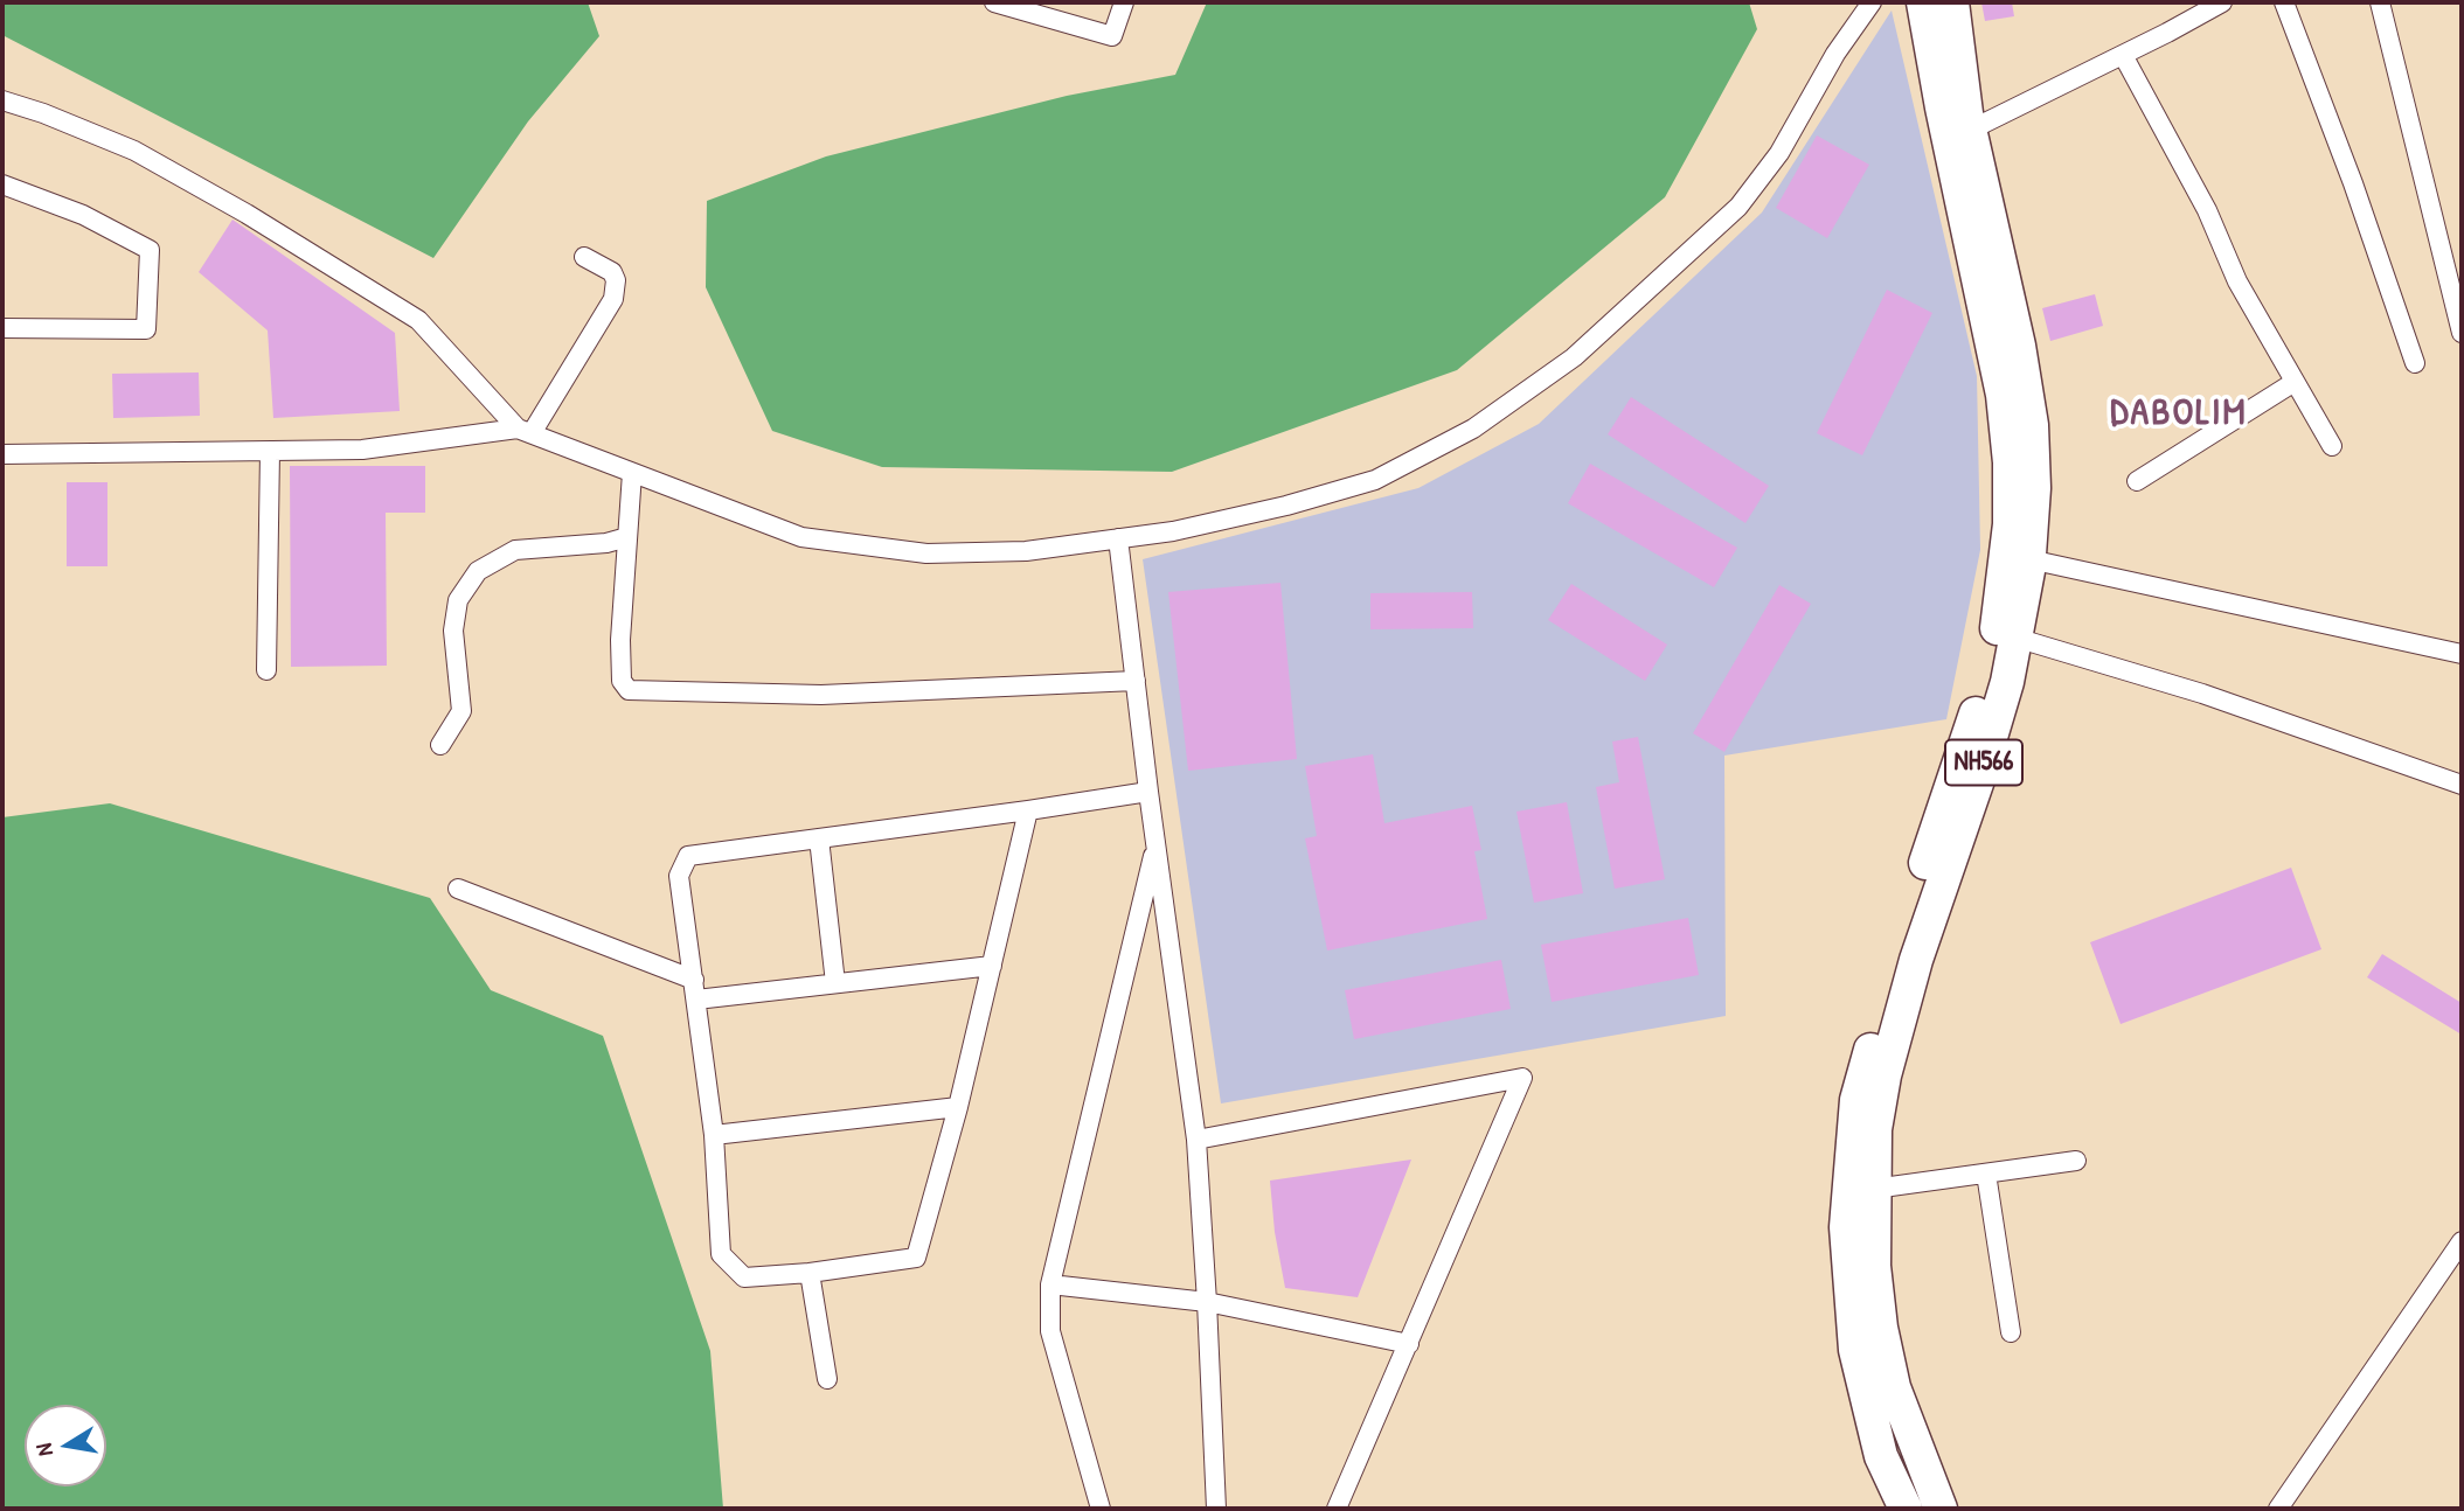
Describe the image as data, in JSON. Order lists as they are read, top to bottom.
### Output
{
  "streets": {
    "highway": ["NH566"]
  },
  "districts": ["DABOLIM"],
  "north": "left"
}
